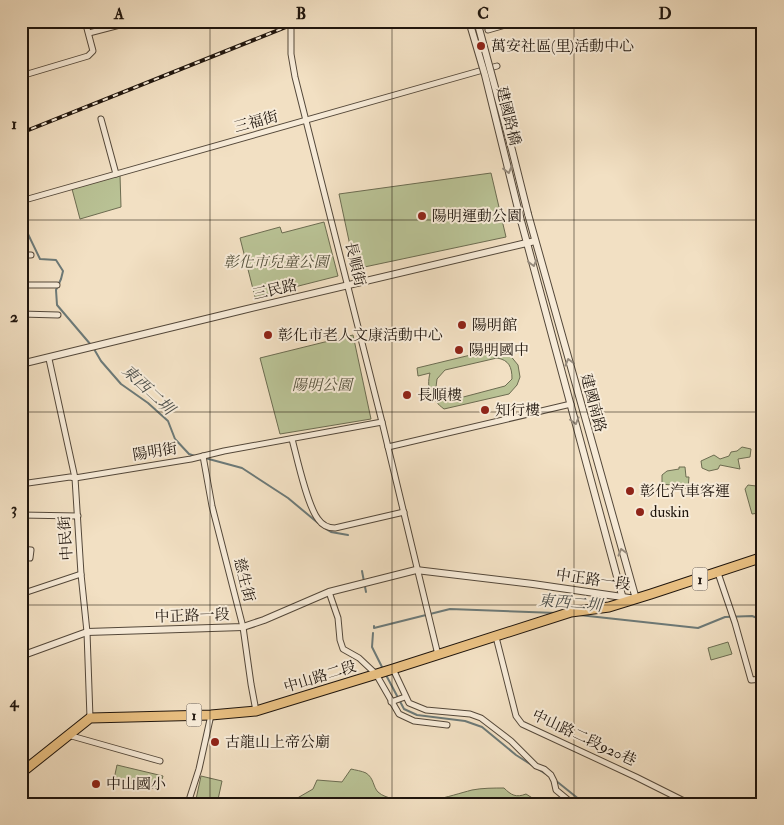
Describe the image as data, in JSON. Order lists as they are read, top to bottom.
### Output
{
  "streets": {
    "main road": ["1", "中山路二段"],
    "street": [
      "建國路橋",
      "三福街",
      "長順街",
      "三民路",
      "建國南路",
      "陽明街",
      "中民街",
      "慈生街",
      "中正路一段",
      "中山路二段920巷"
    ]
  },
  "crossings": [
    ["建國路橋", "建國南路"],
    ["三福街", "長順街"],
    ["長順街", "三民路"],
    ["長順街", "陽明街"],
    ["長順街", "中正路一段"],
    ["長順街", "中山路二段"],
    ["三民路", "建國南路"],
    ["三民路", "中民街"],
    ["建國南路", "1"],
    ["建國南路", "中正路一段"],
    ["建國南路", "中山路二段"],
    ["陽明街", "中民街"],
    ["陽明街", "慈生街"],
    ["中民街", "中正路一段"],
    ["中民街", "中山路二段"],
    ["1", "中山路二段"],
    ["慈生街", "中正路一段"],
    ["慈生街", "中山路二段"],
    ["中正路一段", "中山路二段"],
    ["中山路二段", "中山路二段920巷"]
  ],
  "water": ["東西二圳"],
  "parks": ["彰化市兒童公園", "陽明公園"],
  "places": [
    "萬安社區(里)活動中心",
    "陽明運動公園",
    "陽明館",
    "彰化市老人文康活動中心",
    "陽明國中",
    "長順樓",
    "知行樓",
    "彰化汽車客運",
    "duskin",
    "古龍山上帝公廟",
    "中山國小"
  ],
  "grid": {
    "columns": [
      "A",
      "B",
      "C",
      "D"
    ],
    "rows": [
      "1",
      "2",
      "3",
      "4"
    ]
  }
}
